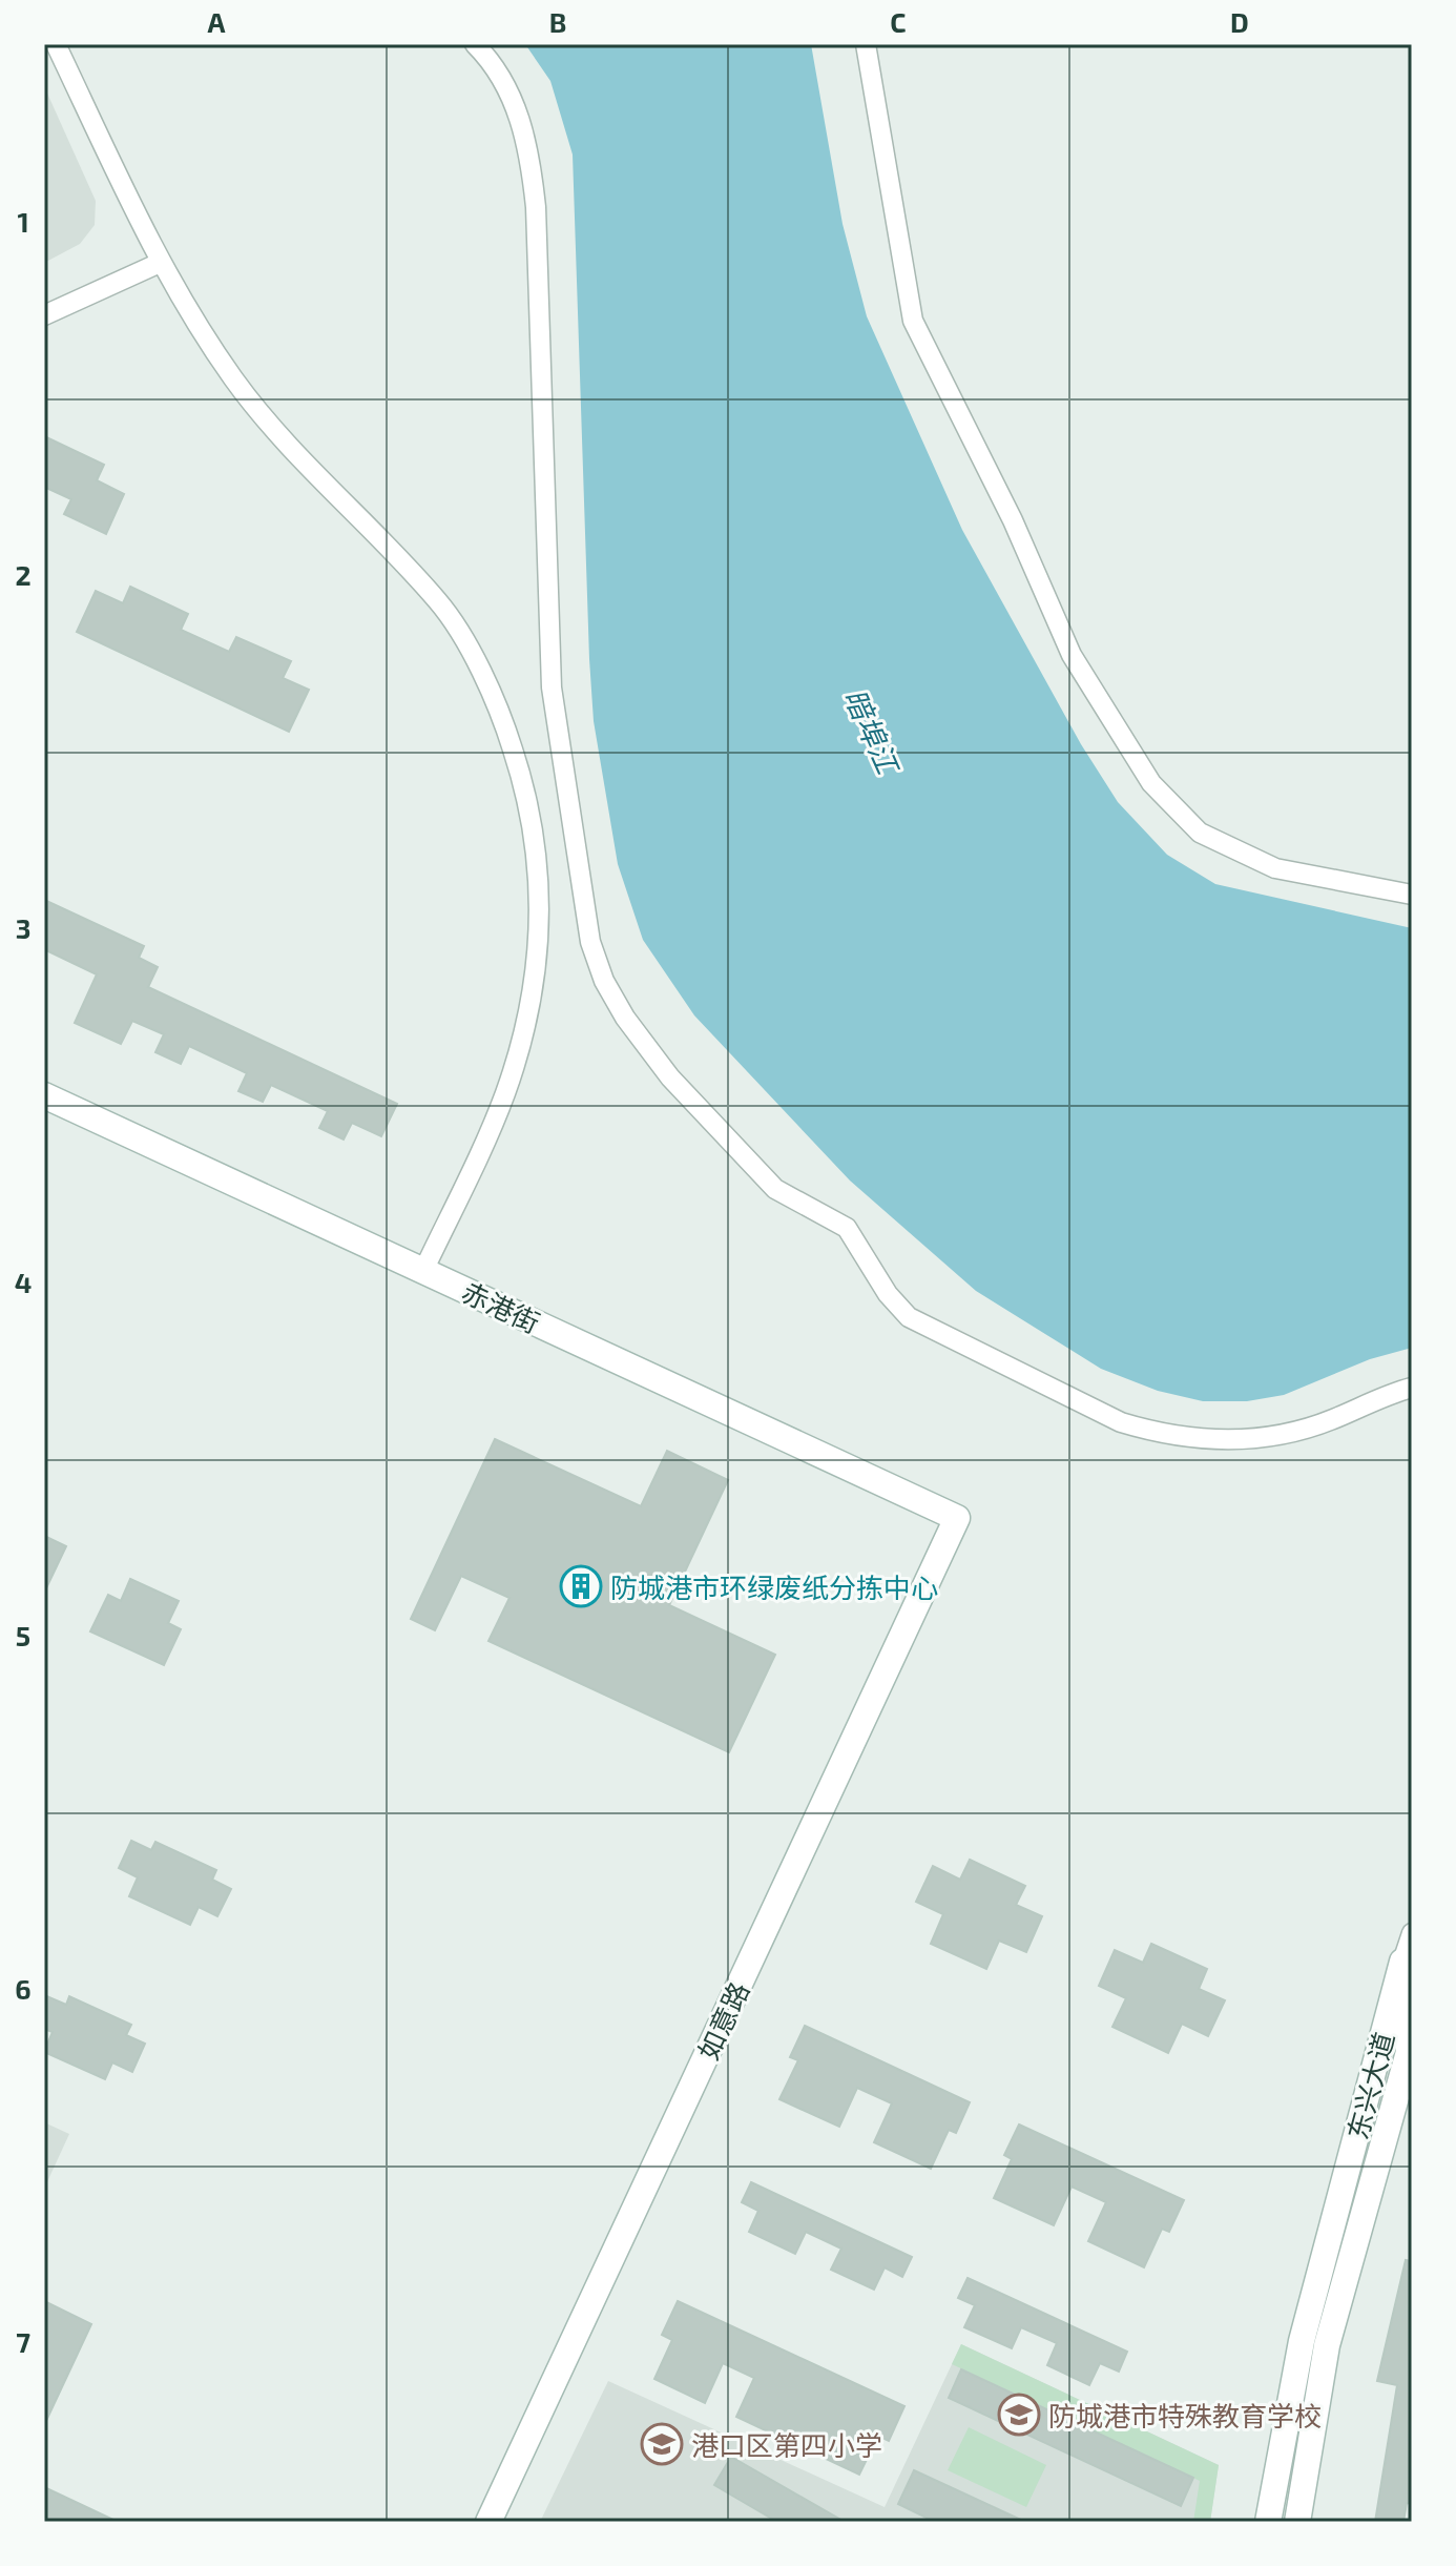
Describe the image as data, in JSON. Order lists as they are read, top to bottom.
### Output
{
  "streets": {
    "street": ["赤港街", "如意路", "东兴大道"]
  },
  "crossings": [
    ["赤港街", "如意路"]
  ],
  "water": ["暗埠江"],
  "places": {
    "building": ["防城港市环绿废纸分拣中心"],
    "school or university": ["防城港市特殊教育学校", "港口区第四小学"]
  },
  "grid": {
    "columns": [
      "A",
      "B",
      "C",
      "D"
    ],
    "rows": [
      "1",
      "2",
      "3",
      "4",
      "5",
      "6",
      "7"
    ]
  }
}
